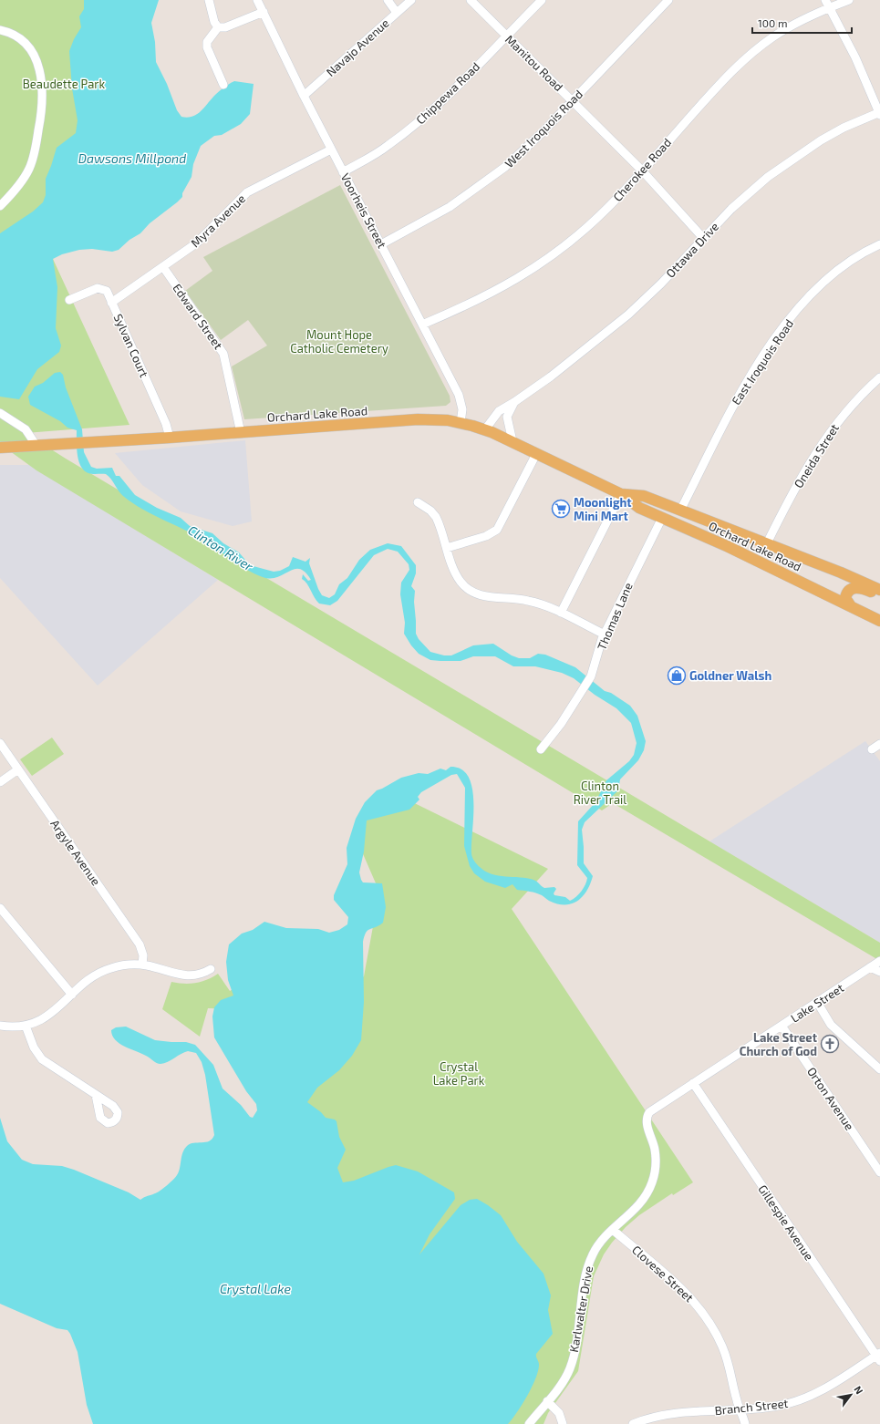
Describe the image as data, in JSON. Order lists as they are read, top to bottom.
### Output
{
  "streets": {
    "main road": ["Orchard Lake Road"],
    "street": [
      "Navajo Avenue",
      "Manitou Road",
      "Chippewa Road",
      "West Iroquois Road",
      "Cherokee Road",
      "Voorheis Street",
      "Myra Avenue",
      "Ottawa Drive",
      "Edward Street",
      "Sylvan Court",
      "East Iroquois Road",
      "Oneida Street",
      "Thomas Lane",
      "Argyle Avenue",
      "Lake Street",
      "Orton Avenue",
      "Gillespie Avenue",
      "Clovese Street",
      "Karlwalter Drive",
      "Branch Street"
    ]
  },
  "crossings": [
    ["Navajo Avenue", "Voorheis Street"],
    ["Manitou Road", "Chippewa Road"],
    ["Manitou Road", "West Iroquois Road"],
    ["Manitou Road", "Cherokee Road"],
    ["Manitou Road", "Ottawa Drive"],
    ["Chippewa Road", "Voorheis Street"],
    ["West Iroquois Road", "Voorheis Street"],
    ["Cherokee Road", "Voorheis Street"],
    ["Voorheis Street", "Myra Avenue"],
    ["Voorheis Street", "Orchard Lake Road"],
    ["Myra Avenue", "Edward Street"],
    ["Myra Avenue", "Sylvan Court"],
    ["Ottawa Drive", "Orchard Lake Road"],
    ["Edward Street", "Orchard Lake Road"],
    ["Sylvan Court", "Orchard Lake Road"],
    ["East Iroquois Road", "Orchard Lake Road"],
    ["Orchard Lake Road", "Oneida Street"],
    ["Orchard Lake Road", "Thomas Lane"],
    ["Lake Street", "Orton Avenue"],
    ["Lake Street", "Gillespie Avenue"],
    ["Lake Street", "Karlwalter Drive"],
    ["Gillespie Avenue", "Branch Street"],
    ["Clovese Street", "Karlwalter Drive"],
    ["Clovese Street", "Branch Street"]
  ],
  "water": ["Dawsons Millpond", "Clinton River", "Crystal Lake"],
  "parks": [
    "Beaudette Park",
    "Mount Hope Catholic Cemetery",
    "Clinton River Trail",
    "Crystal Lake Park"
  ],
  "places": {
    "supermarket": ["Moonlight Mini Mart"],
    "shop": ["Goldner Walsh"],
    "church": ["Lake Street Church of God"]
  },
  "scale_bar": "100 m",
  "north": "top right"
}
